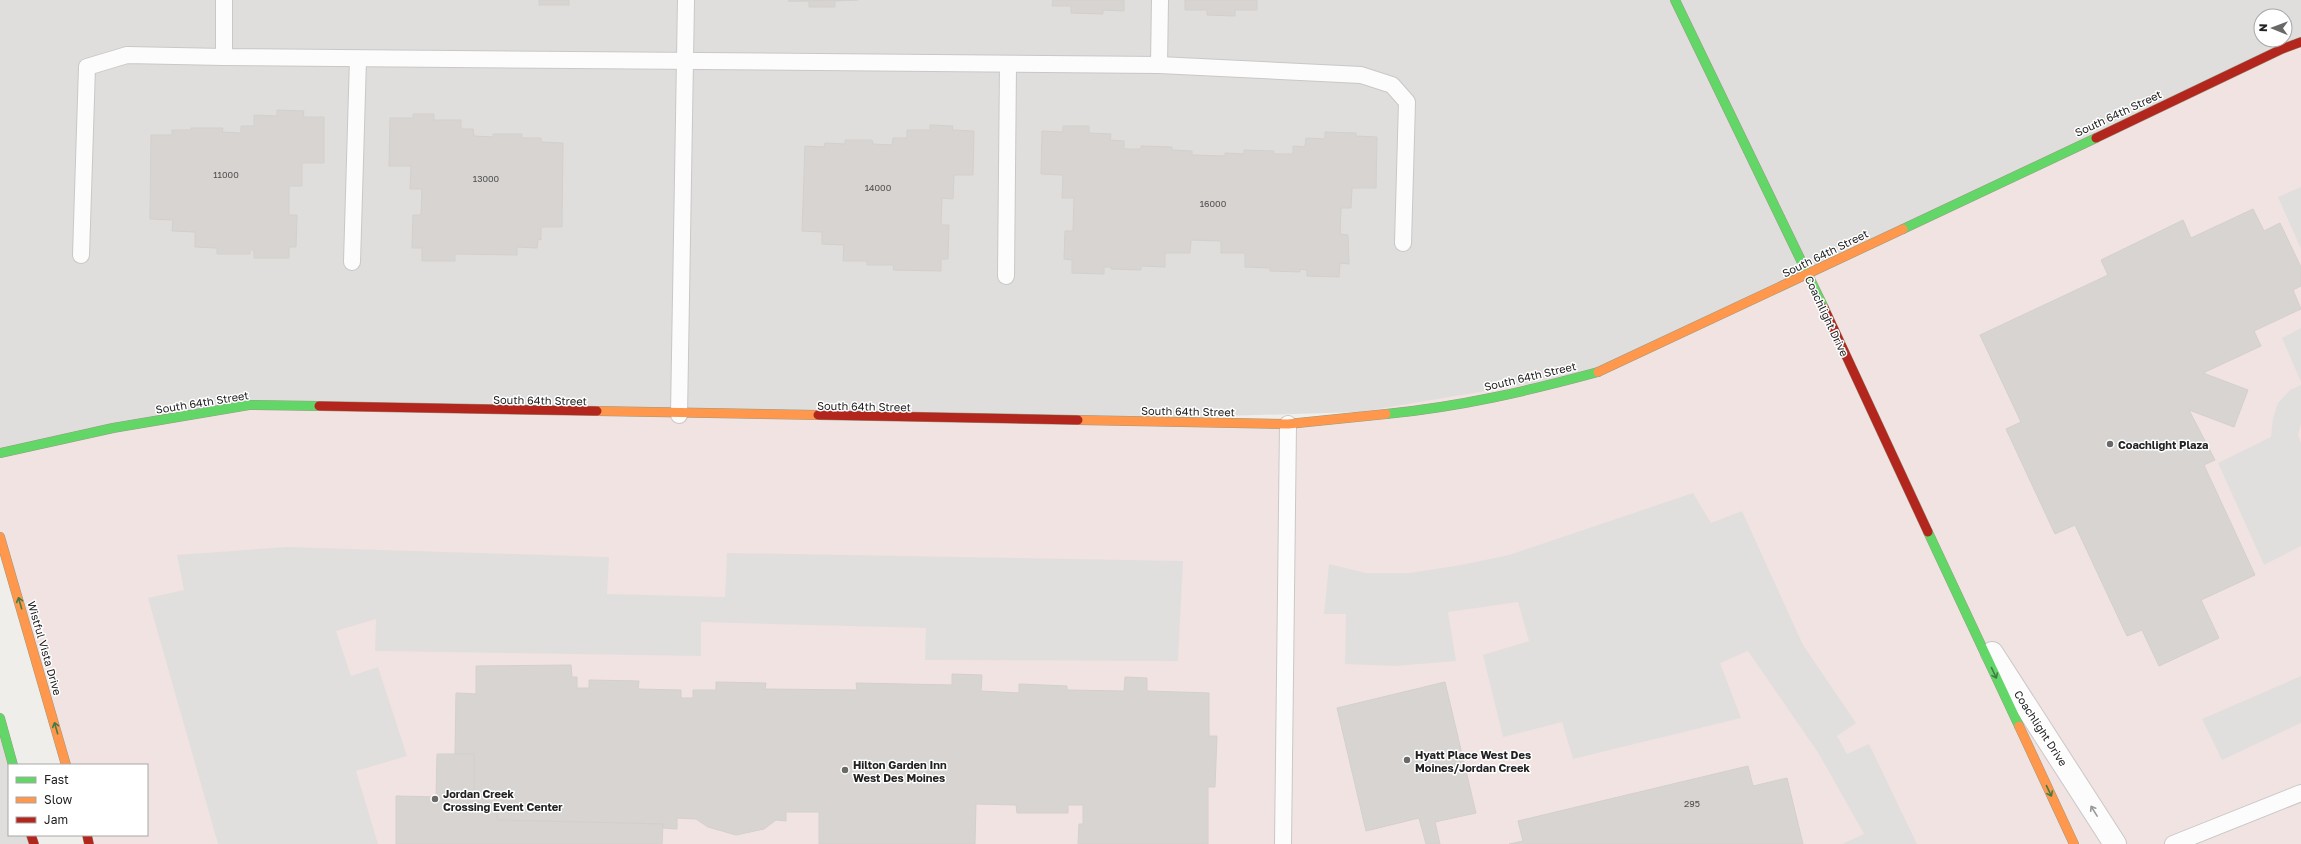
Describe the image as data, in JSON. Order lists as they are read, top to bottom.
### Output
{
  "streets": {
    "street": ["South 64th Street", "Coachlight Drive", "Wistful Vista Drive"]
  },
  "crossings": [
    ["South 64th Street", "Coachlight Drive"]
  ],
  "one_way": ["Wistful Vista Drive"],
  "places": [
    "Coachlight Plaza",
    "Hyatt Place West Des Moines/Jordan Creek",
    "Hilton Garden Inn West Des Moines",
    "Jordan Creek Crossing Event Center"
  ],
  "house_numbers": [
    "11000",
    "13000",
    "14000",
    "16000",
    "295"
  ],
  "legend": ["Fast", "Slow", "Jam"],
  "north": "left"
}
